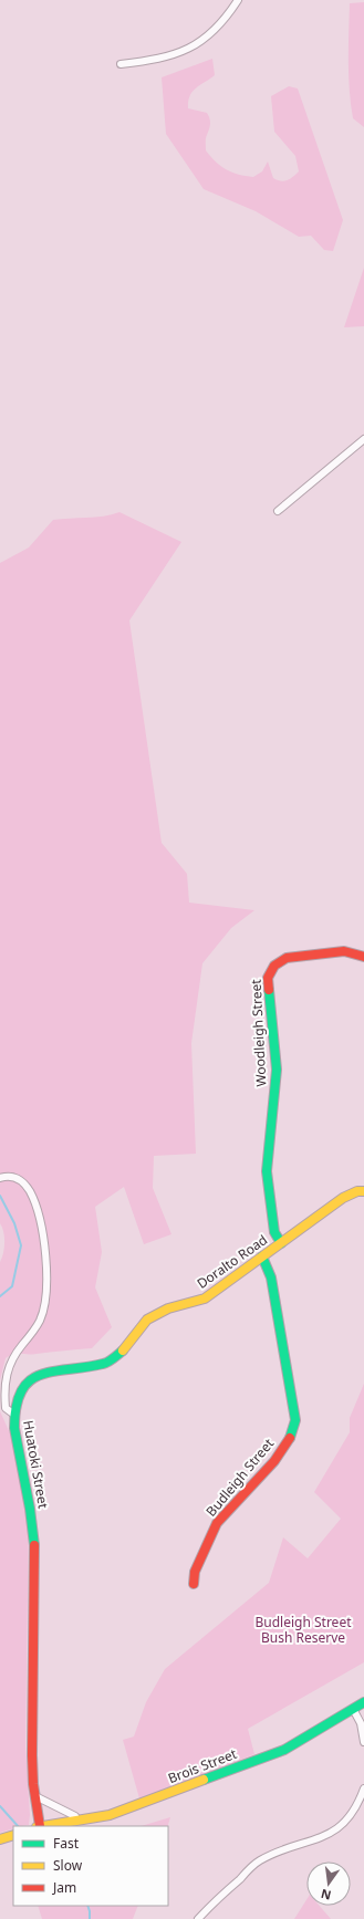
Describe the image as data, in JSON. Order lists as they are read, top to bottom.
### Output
{
  "streets": {
    "street": [
      "Woodleigh Street",
      "Doralto Road",
      "Huatoki Street",
      "Budleigh Street",
      "Brois Street"
    ]
  },
  "crossings": [
    ["Woodleigh Street", "Doralto Road"],
    ["Doralto Road", "Huatoki Street"],
    ["Doralto Road", "Budleigh Street"]
  ],
  "parks": ["Budleigh Street Bush Reserve"],
  "legend": ["Fast", "Slow", "Jam"],
  "north": "bottom"
}
